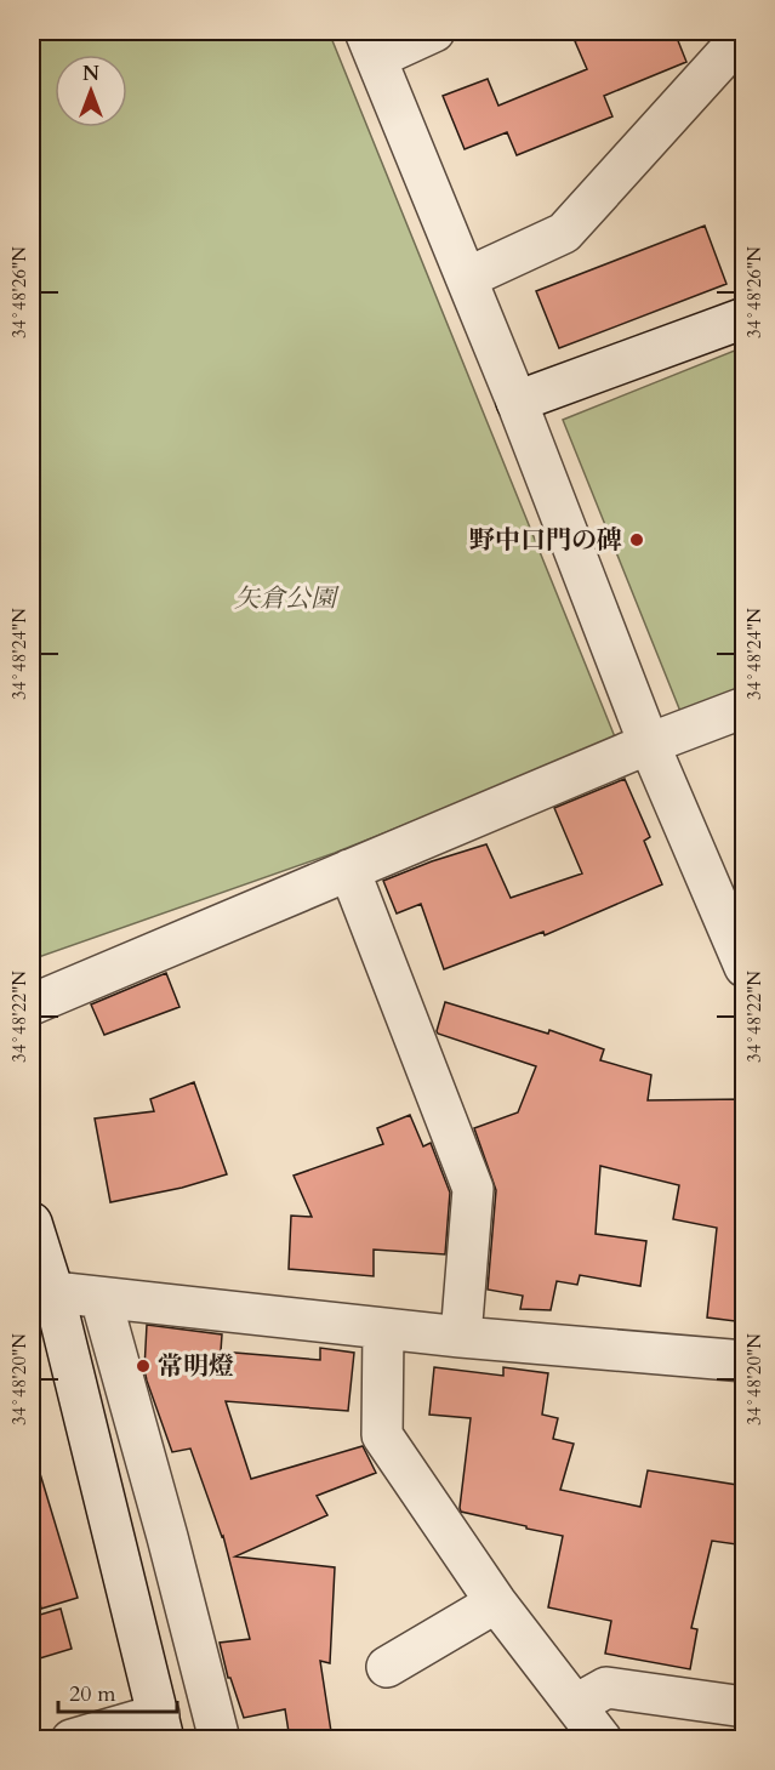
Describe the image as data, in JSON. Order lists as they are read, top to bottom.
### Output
{
  "parks": ["矢倉公園"],
  "places": ["野中口門の碑", "常明燈"],
  "scale_bar": "20 m",
  "north": "top",
  "coordinates": [
    "34°48'26\"N",
    "34°48'24\"N",
    "34°48'22\"N",
    "34°48'20\"N"
  ]
}
